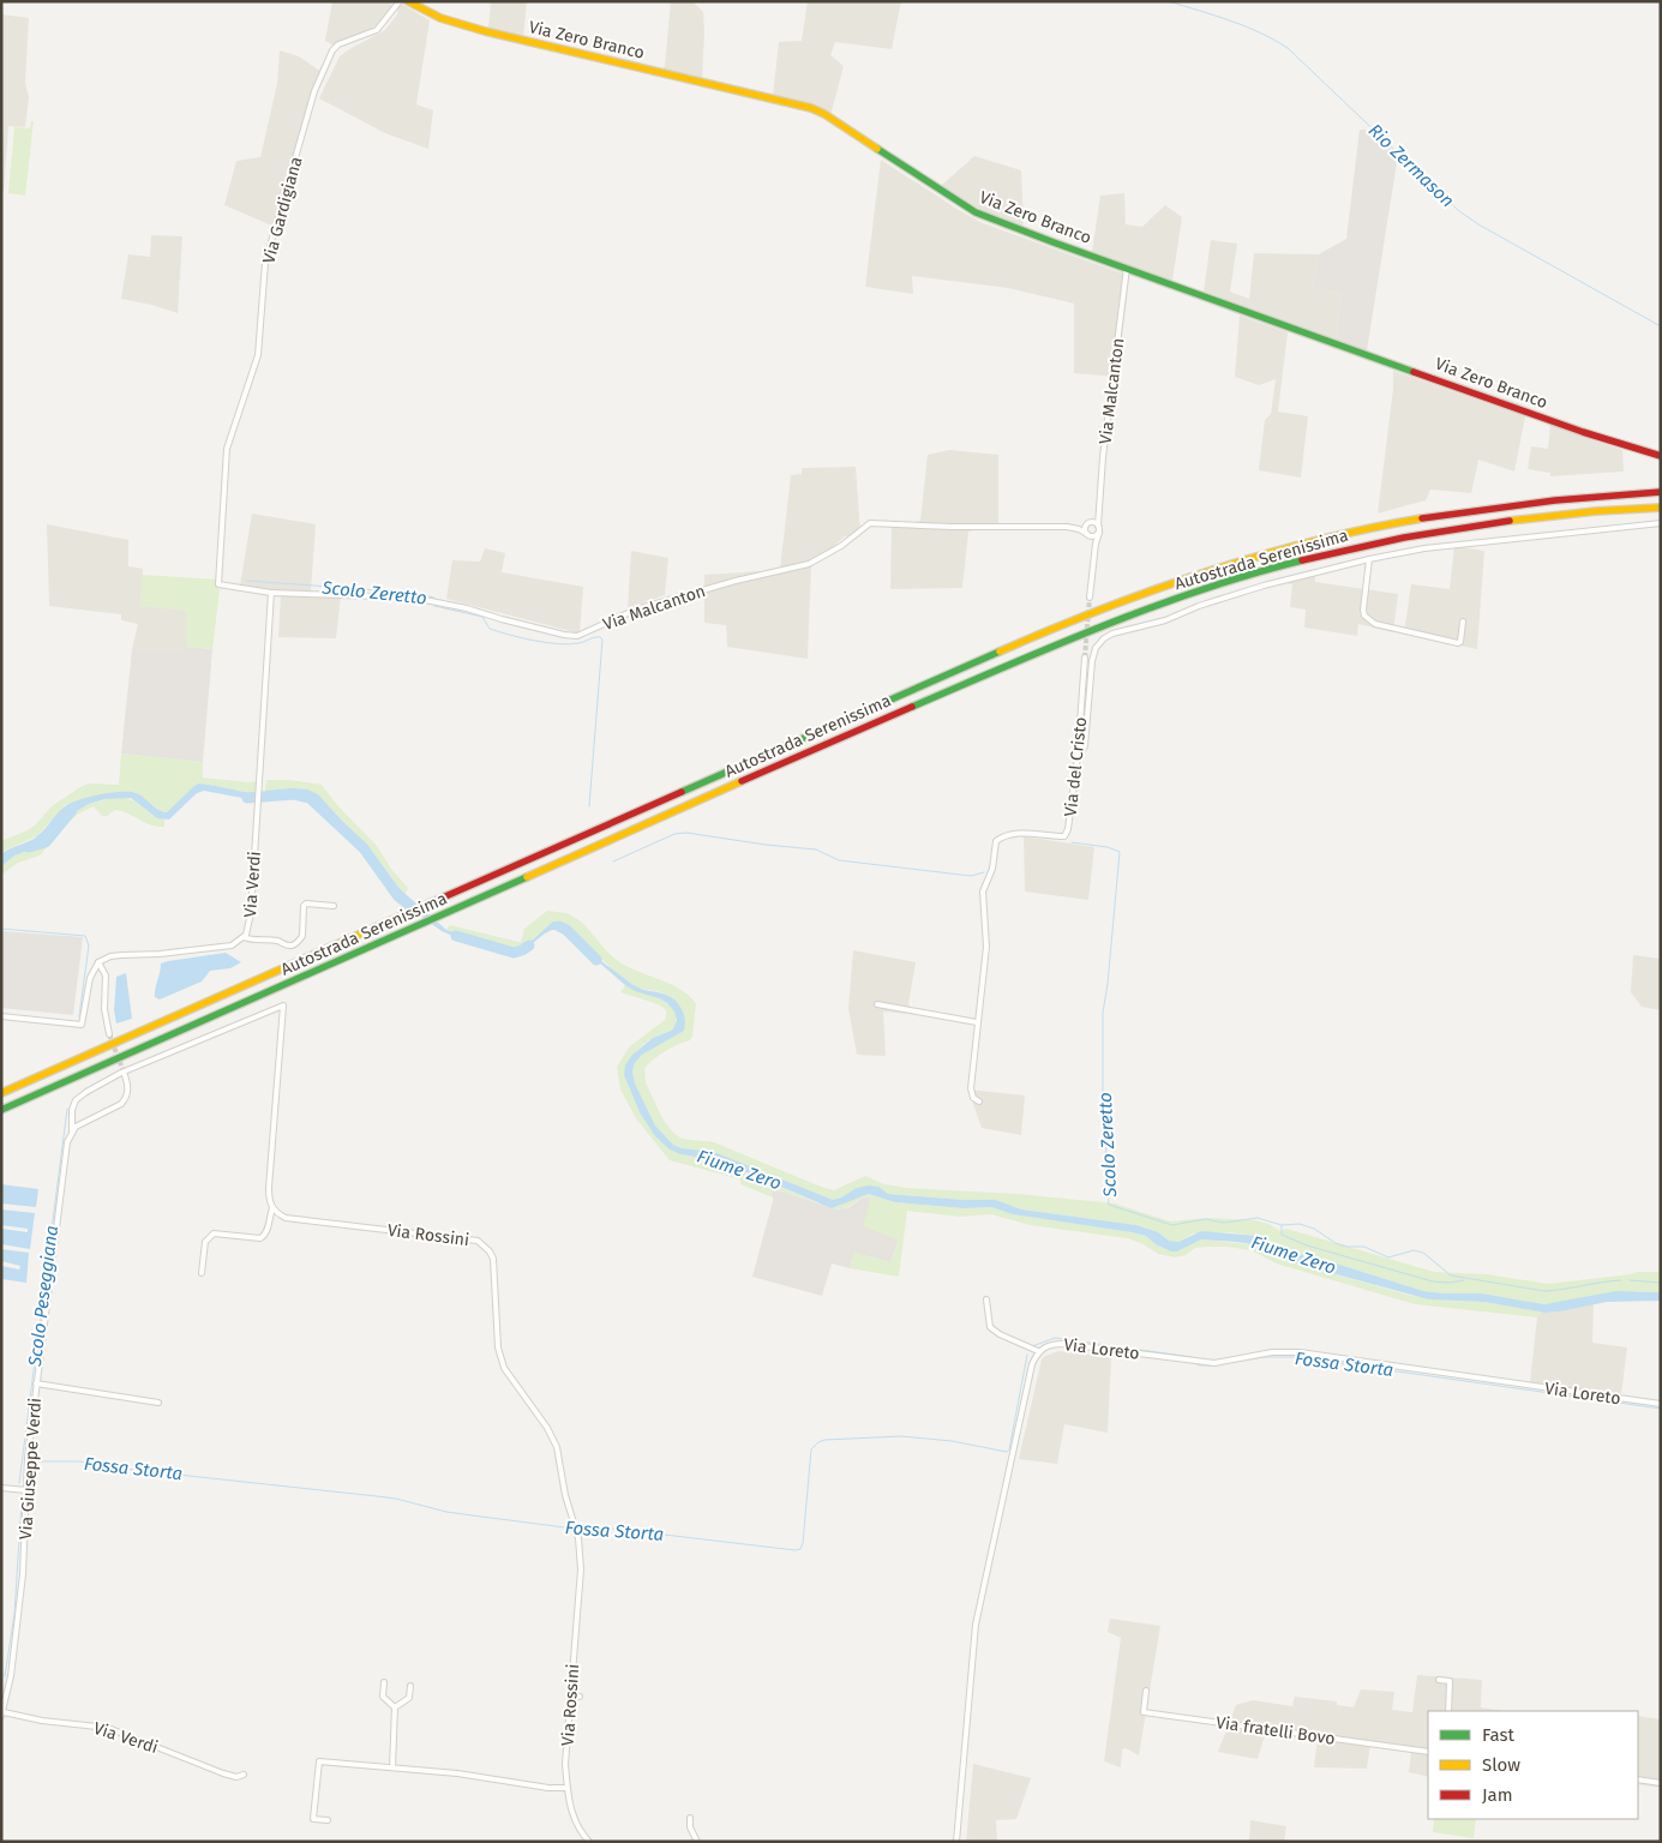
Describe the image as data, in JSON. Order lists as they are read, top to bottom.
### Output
{
  "streets": {
    "main road": ["Via Zero Branco", "Autostrada Serenissima"],
    "street": [
      "Via Gardigiana",
      "Via Malcanton",
      "Via del Cristo",
      "Via Verdi",
      "Via Rossini",
      "Via Loreto",
      "Via Giuseppe Verdi",
      "Via fratelli Bovo"
    ]
  },
  "crossings": [
    ["Via Zero Branco", "Via Malcanton"],
    ["Via Gardigiana", "Via Malcanton"],
    ["Via Gardigiana", "Via Verdi"],
    ["Via Malcanton", "Via Verdi"],
    ["Via Verdi", "Via Giuseppe Verdi"]
  ],
  "water": [
    "Rio Zermason",
    "Scolo Zeretto",
    "Fiume Zero",
    "Scolo Peseggiana",
    "Fossa Storta"
  ],
  "legend": ["Fast", "Slow", "Jam"]
}
